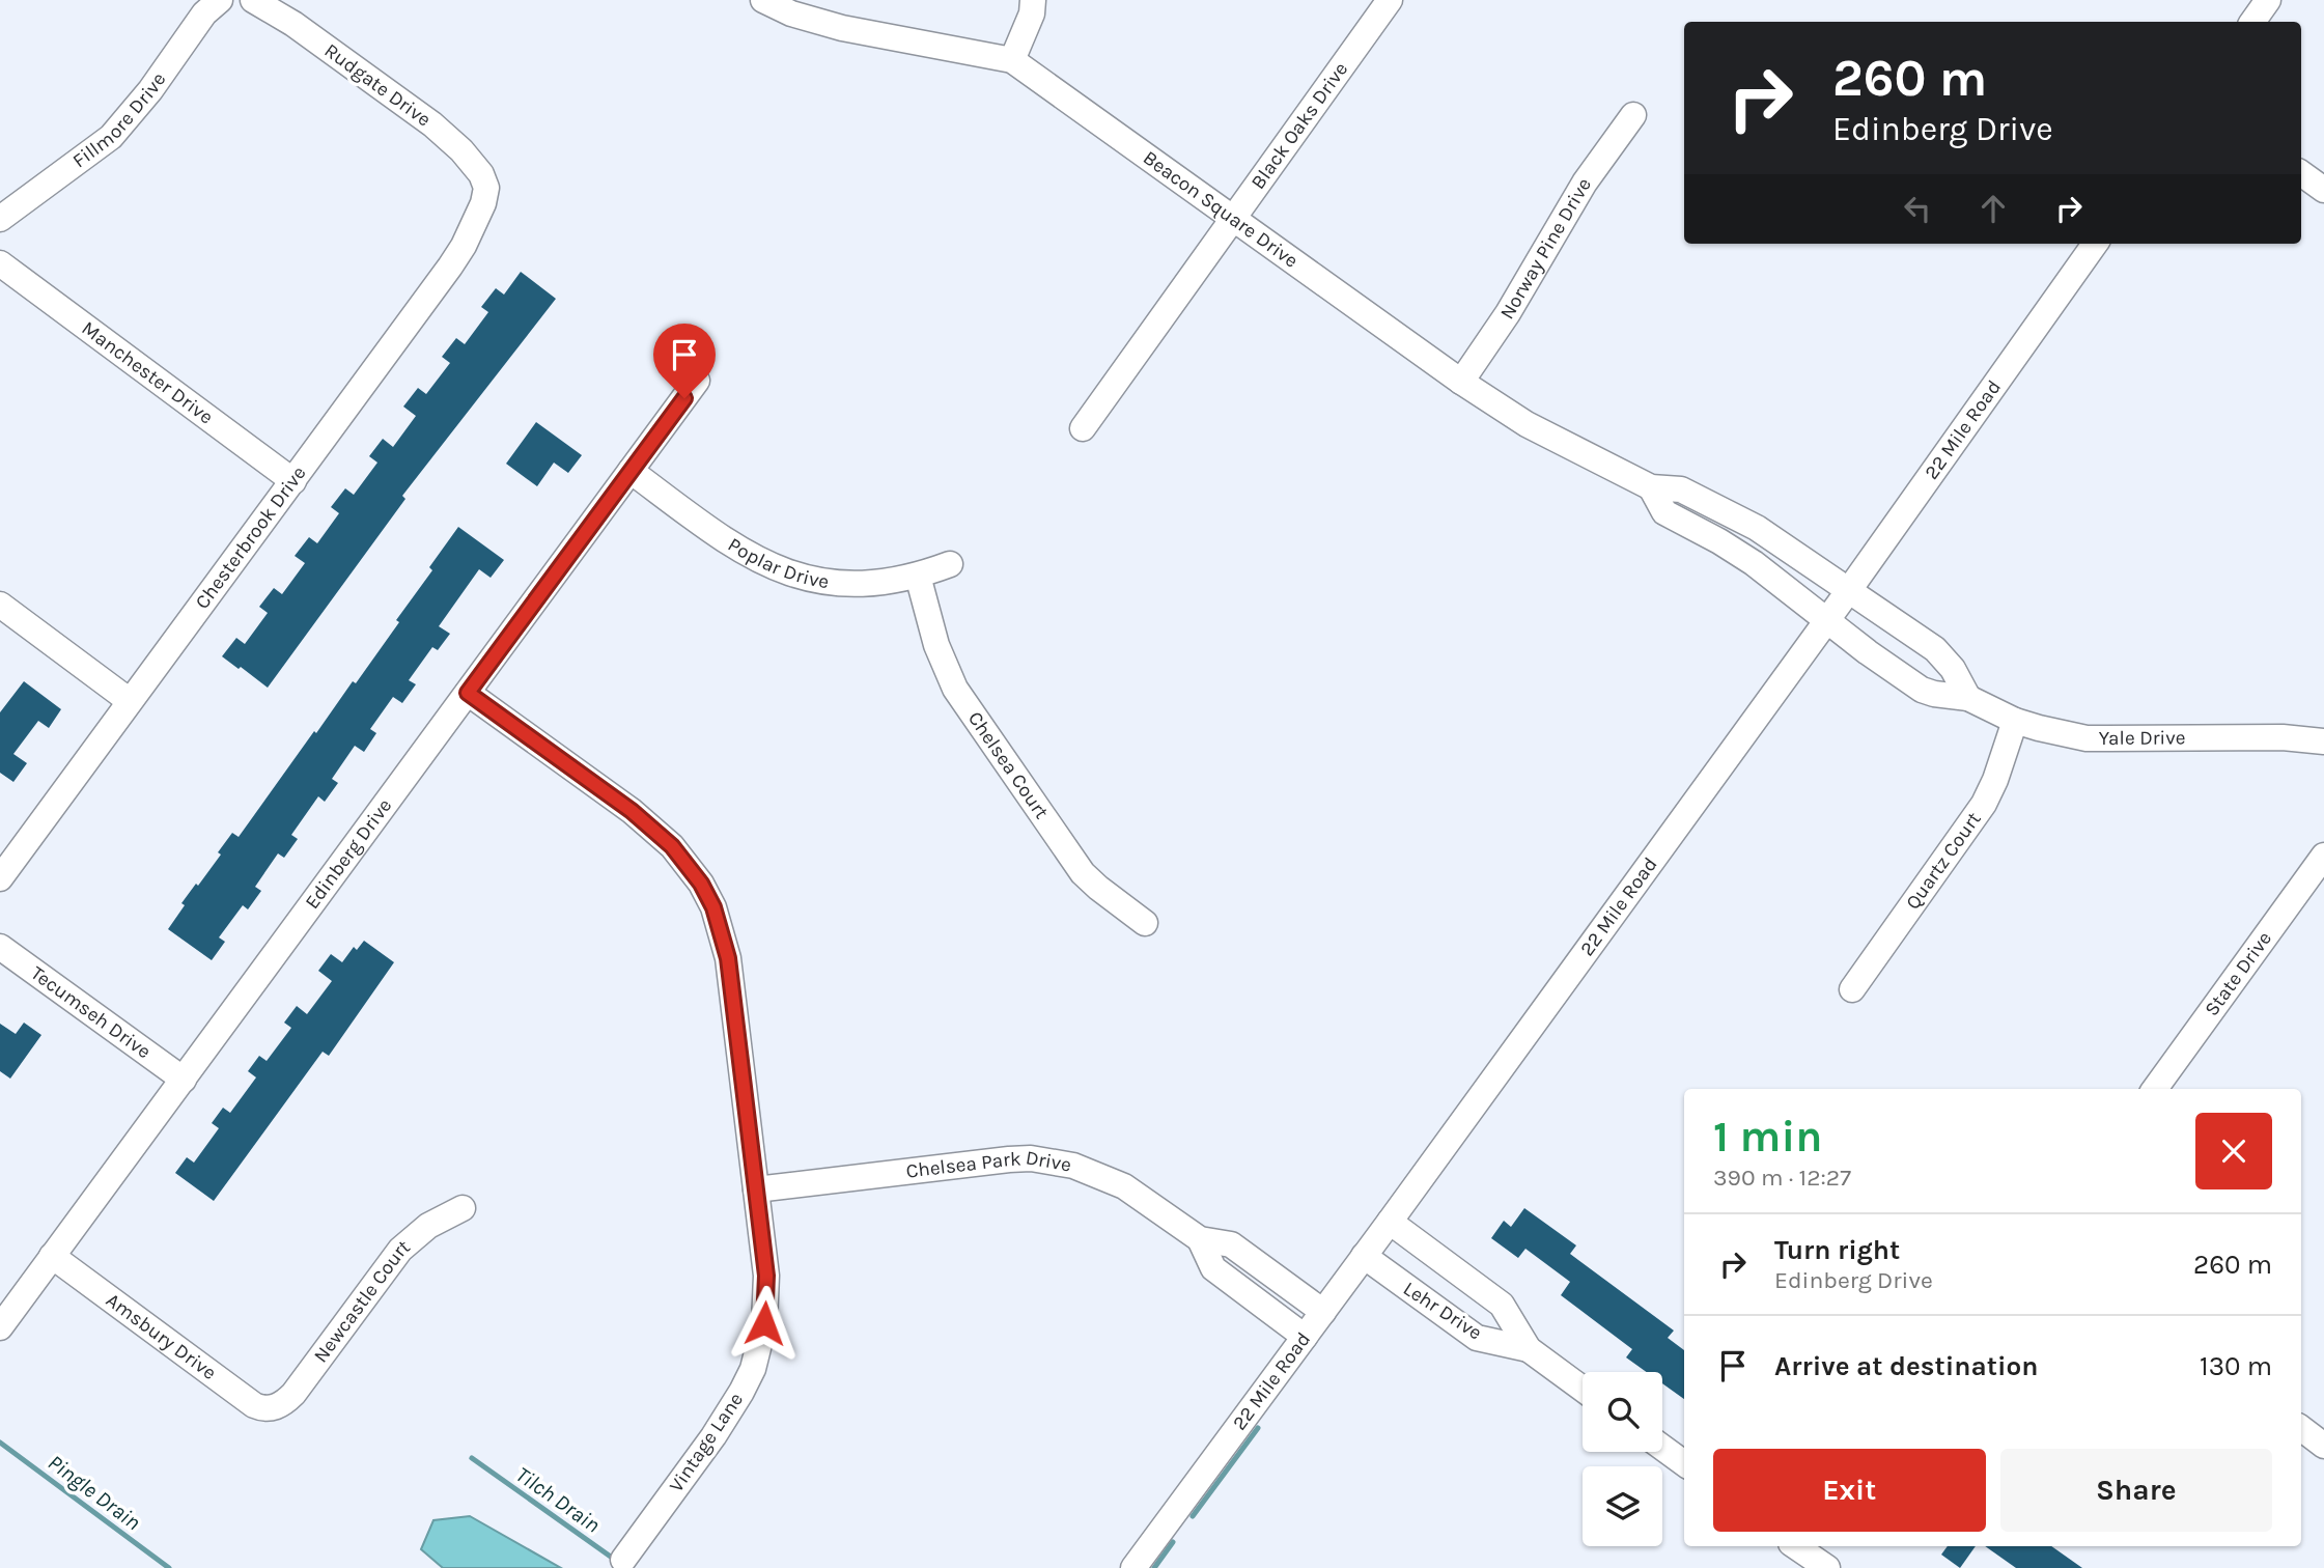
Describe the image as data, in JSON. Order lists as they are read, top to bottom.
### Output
{
  "streets": {
    "street": [
      "Rudgate Drive",
      "Fillmore Drive",
      "Black Oaks Drive",
      "Beacon Square Drive",
      "Norway Pine Drive",
      "Manchester Drive",
      "22 Mile Road",
      "Chesterbrook Drive",
      "Poplar Drive",
      "Yale Drive",
      "Chelsea Court",
      "Edinberg Drive",
      "Quartz Court",
      "State Drive",
      "Tecumseh Drive",
      "Chelsea Park Drive",
      "Newcastle Court",
      "Lehr Drive",
      "Amsbury Drive",
      "Vintage Lane"
    ]
  },
  "crossings": [
    ["Rudgate Drive", "Chesterbrook Drive"],
    ["Black Oaks Drive", "Beacon Square Drive"],
    ["Beacon Square Drive", "Norway Pine Drive"],
    ["Beacon Square Drive", "22 Mile Road"],
    ["Beacon Square Drive", "Yale Drive"],
    ["Manchester Drive", "Chesterbrook Drive"],
    ["22 Mile Road", "Yale Drive"],
    ["22 Mile Road", "Chelsea Park Drive"],
    ["22 Mile Road", "Lehr Drive"],
    ["Poplar Drive", "Chelsea Court"],
    ["Poplar Drive", "Edinberg Drive"],
    ["Yale Drive", "Quartz Court"],
    ["Edinberg Drive", "Tecumseh Drive"],
    ["Edinberg Drive", "Amsbury Drive"],
    ["Edinberg Drive", "Vintage Lane"],
    ["Chelsea Park Drive", "Vintage Lane"],
    ["Newcastle Court", "Amsbury Drive"]
  ],
  "water": ["Pingle Drain", "Tilch Drain"],
  "page": {
    "turn": ["260 m", "Edinberg Drive"],
    "heading": ["1 min", "390 m · 12:27"],
    "list": [
      {
        "name": "Turn right",
        "note": "Edinberg Drive",
        "value": "260 m"
      },
      {
        "name": "Arrive at destination",
        "value": "130 m"
      }
    ],
    "buttons": ["Exit", "Share"]
  }
}
